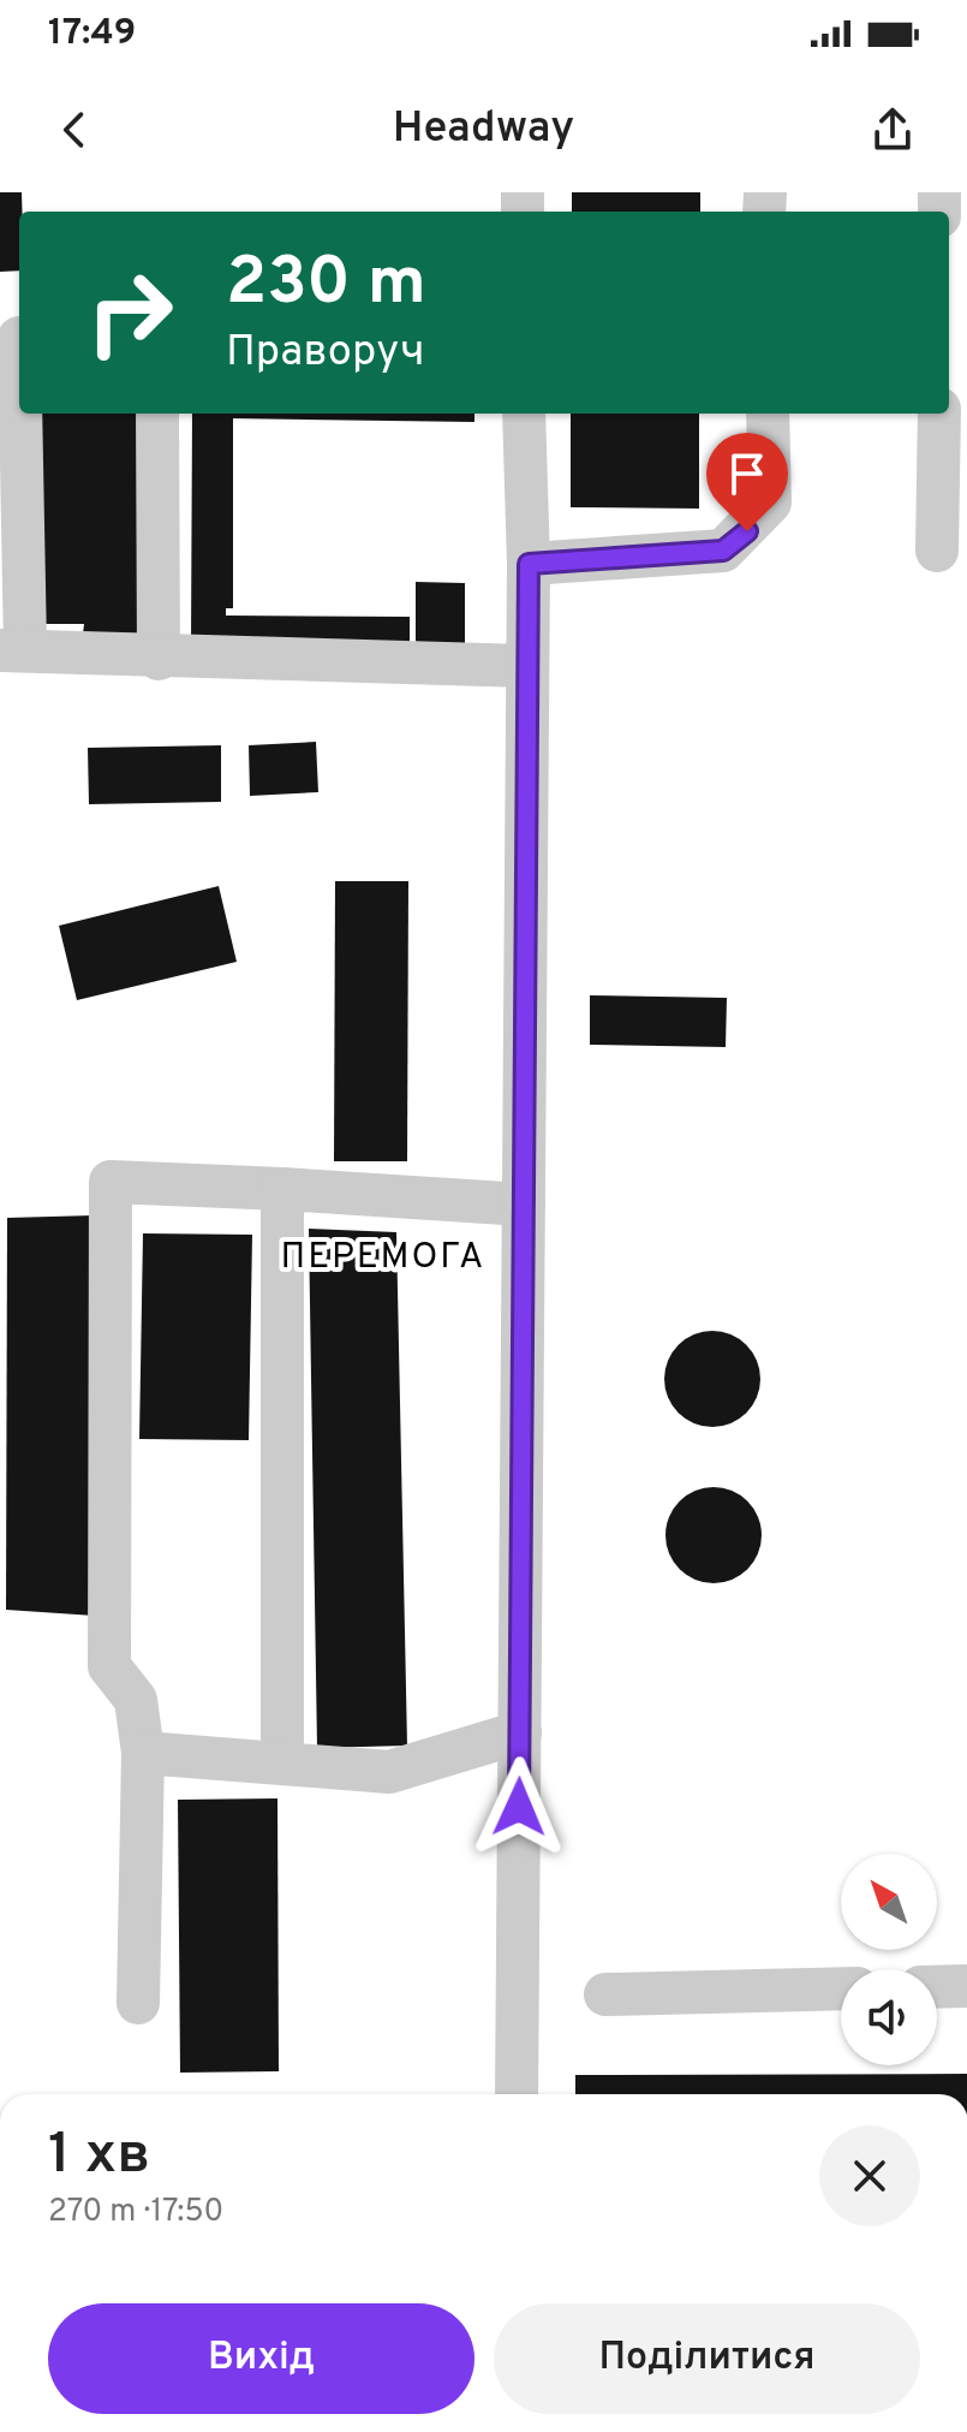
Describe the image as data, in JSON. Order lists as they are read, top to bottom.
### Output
{
  "districts": ["ПЕРЕМОГА"],
  "north": "top left",
  "page": {
    "status": "17:49",
    "header": "Headway",
    "turn": ["230 m", "Праворуч"],
    "heading": ["1 хв", "270 m · 17:50"],
    "buttons": ["Вихід", "Поділитися"]
  }
}
